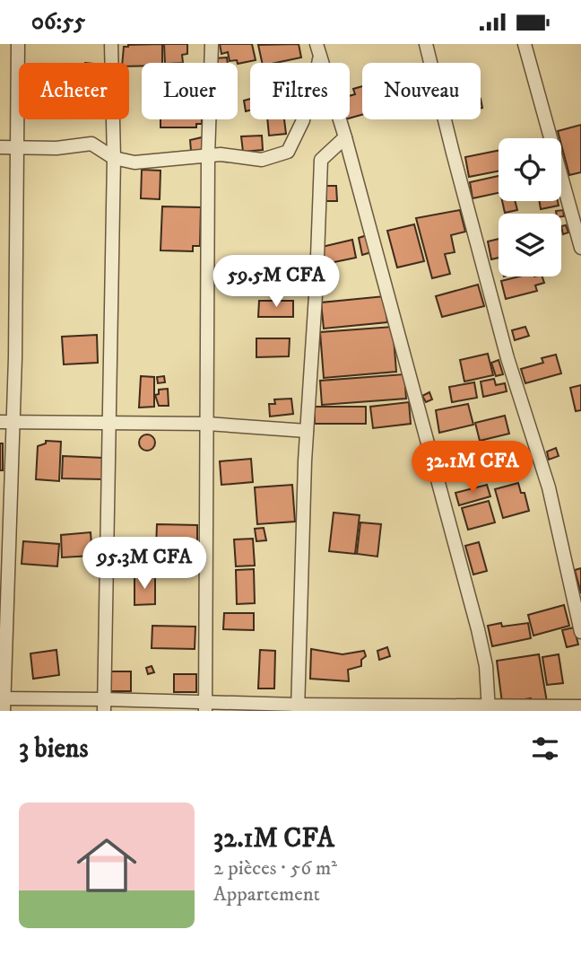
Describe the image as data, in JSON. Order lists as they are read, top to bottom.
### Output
{
  "page": {
    "status": "06:55",
    "chip": [
      "Acheter",
      "Louer",
      "Filtres",
      "Nouveau"
    ],
    "price": ["59.5M CFA", "32.1M CFA", "95.3M CFA"],
    "heading": "3 biens",
    "list": [
      {
        "name": "32.1M CFA",
        "note": "2 pièces · 56 m² · Appartement"
      }
    ]
  }
}
